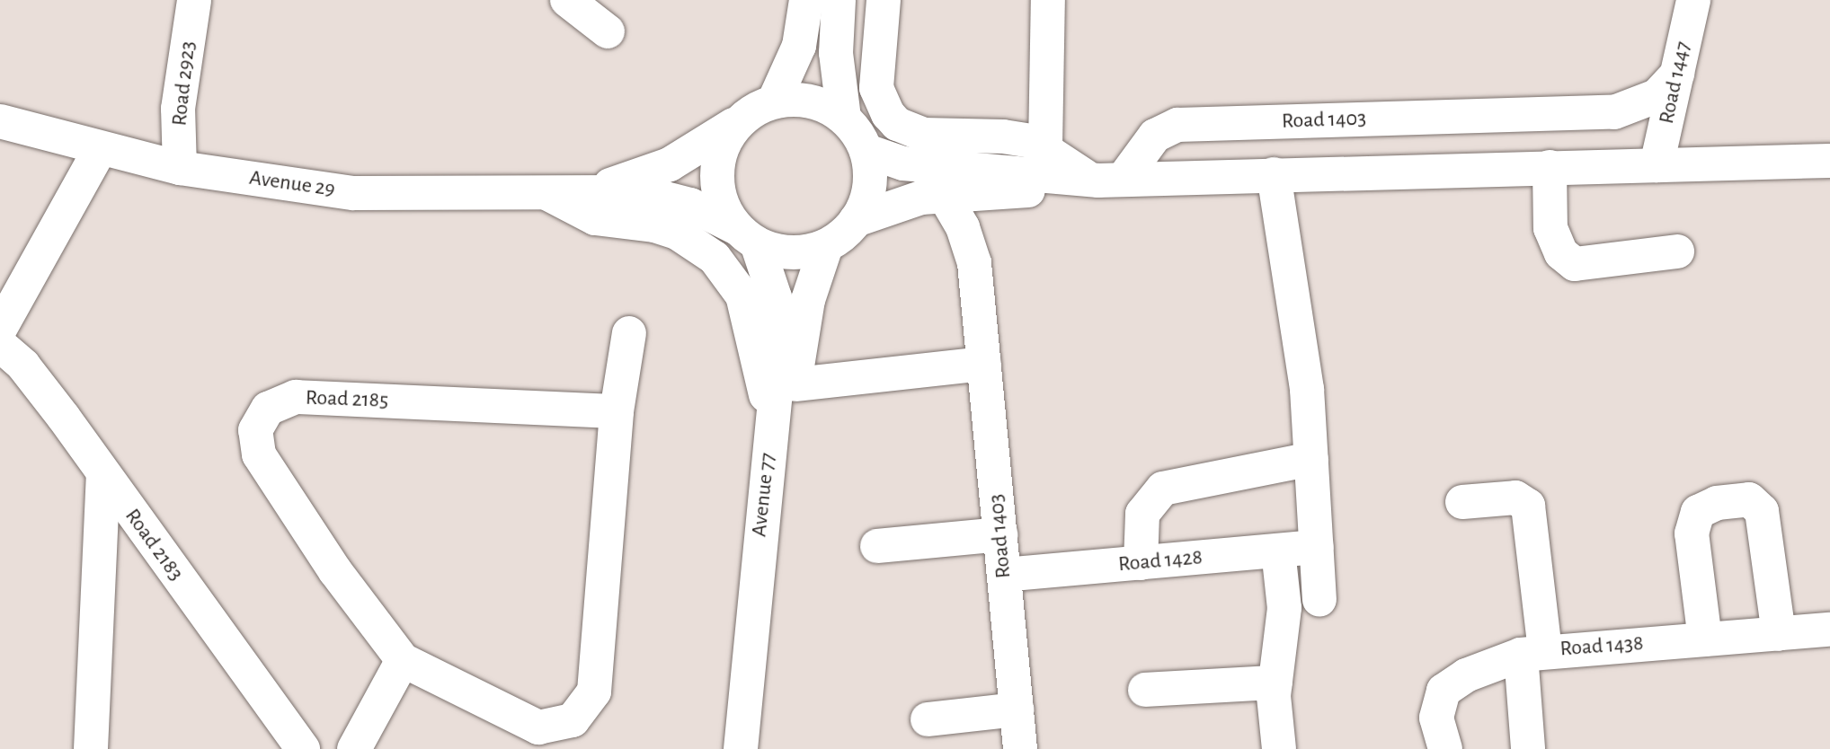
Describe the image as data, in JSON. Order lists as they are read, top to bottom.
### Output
{
  "streets": {
    "street": [
      "Road 1447",
      "Road 2923",
      "Road 1403",
      "Avenue 29",
      "Road 2185",
      "Avenue 77",
      "Road 2183",
      "Road 1428",
      "Road 1438"
    ]
  },
  "crossings": [
    ["Road 1447", "Road 1403"],
    ["Road 2923", "Avenue 29"],
    ["Road 1403", "Road 1428"],
    ["Avenue 29", "Avenue 77"]
  ]
}
